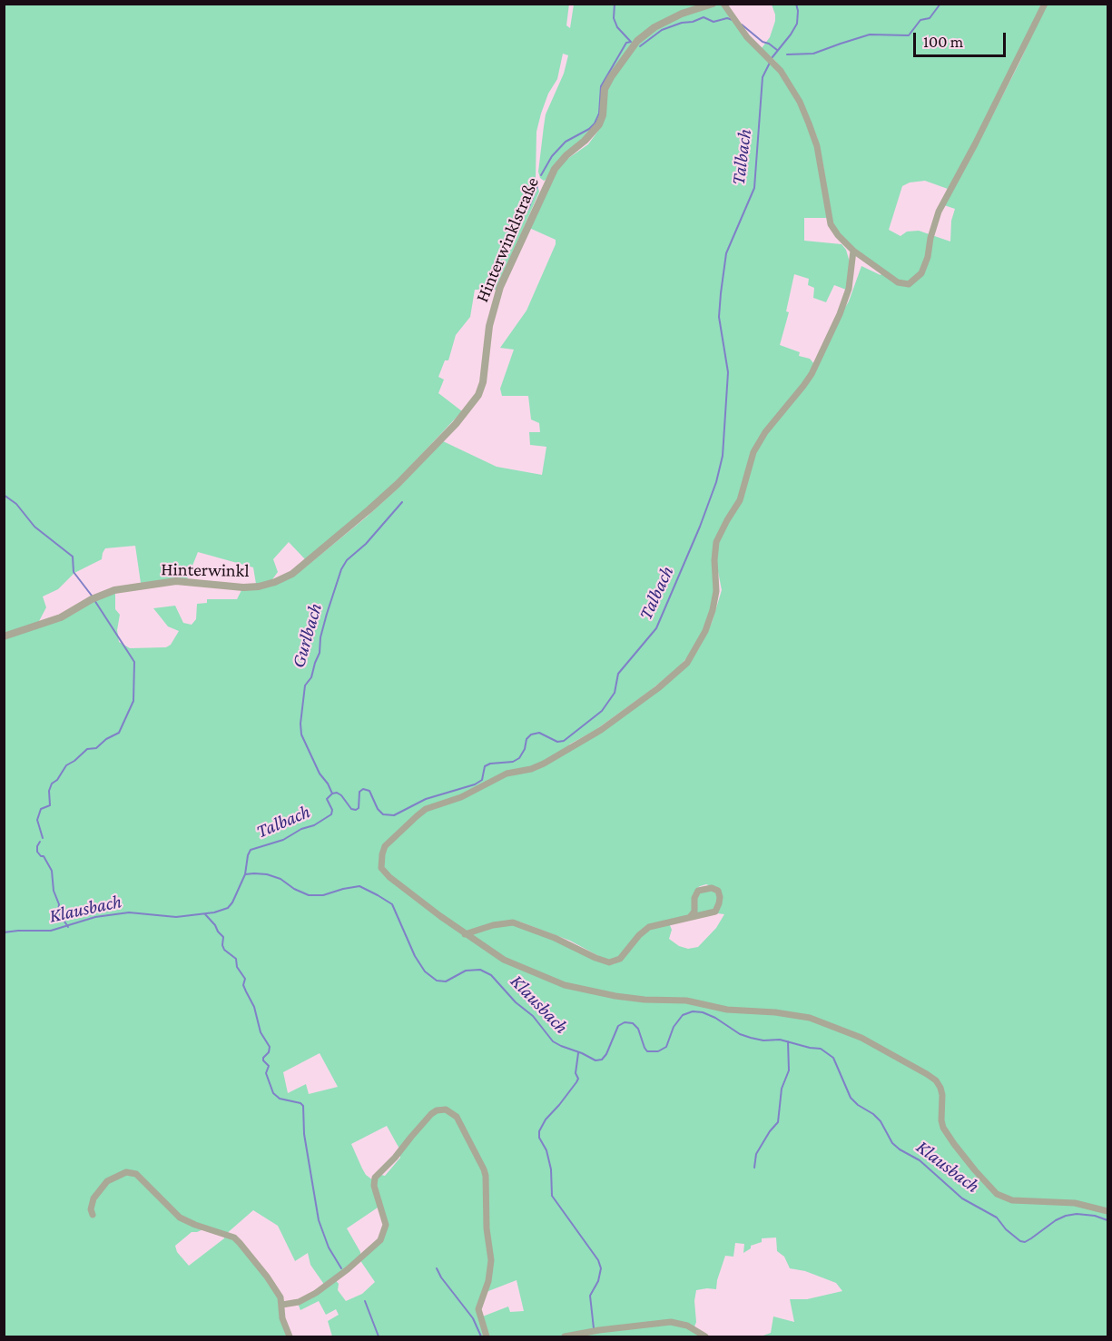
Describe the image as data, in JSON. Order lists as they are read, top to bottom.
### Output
{
  "streets": {
    "street": ["Hinterwinklstraße", "Hinterwinkl"]
  },
  "crossings": [
    ["Hinterwinklstraße", "Hinterwinkl"]
  ],
  "water": ["Talbach", "Gurlbach", "Klausbach"],
  "scale_bar": "100 m"
}
